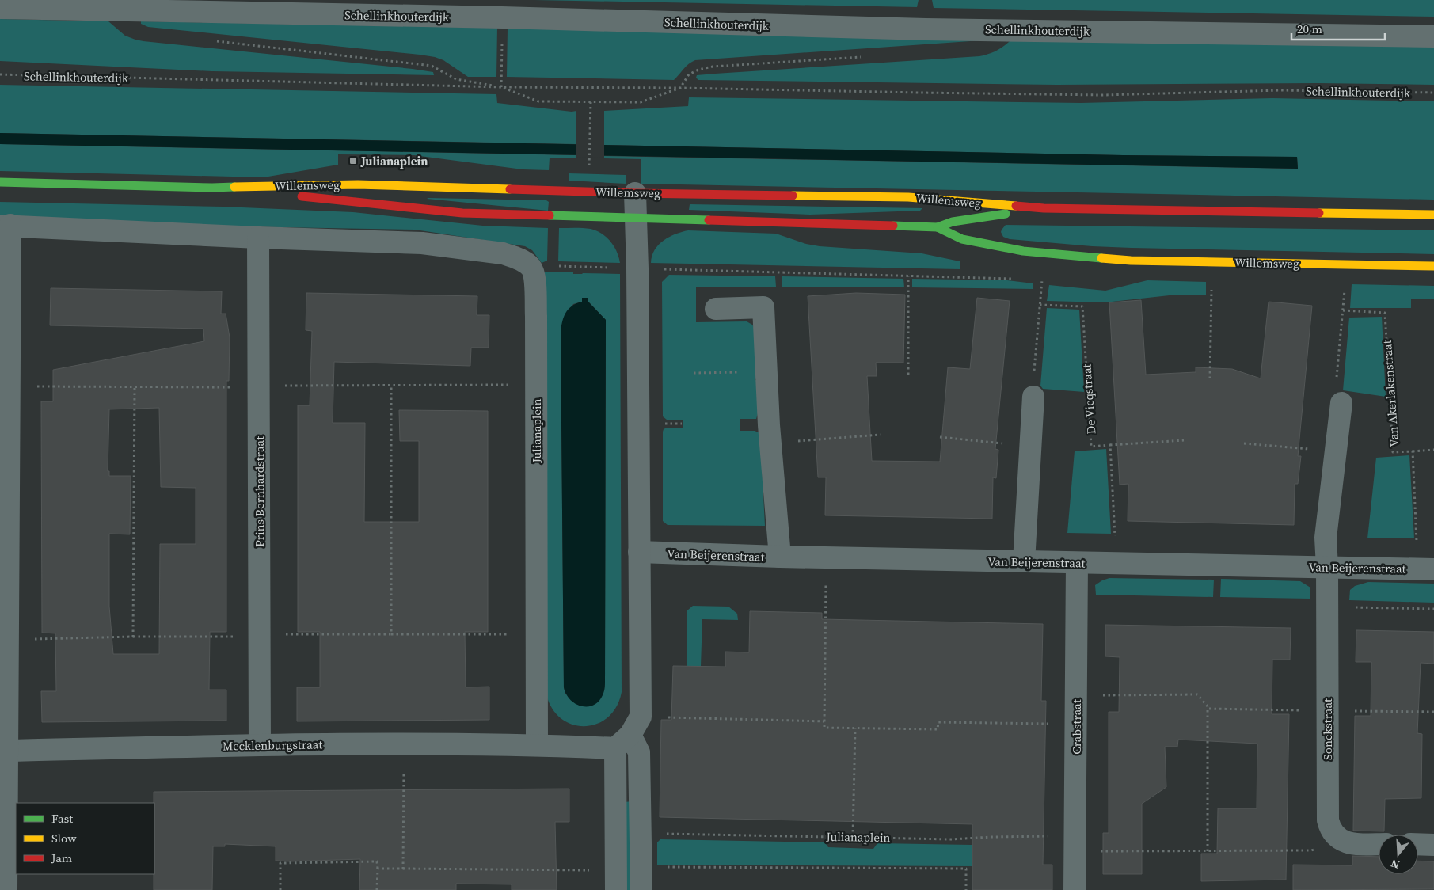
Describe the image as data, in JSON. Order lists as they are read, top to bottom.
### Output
{
  "streets": {
    "street": [
      "Schellinkhouterdijk",
      "Willemsweg",
      "Julianaplein",
      "Prins Bernhardstraat",
      "Van Beijerenstraat",
      "Crabstraat",
      "Sonckstraat",
      "Mecklenburgstraat"
    ],
    "path": ["Van Akerlakenstraat", "De Vicqstraat"]
  },
  "crossings": [
    ["Van Akerlakenstraat", "Van Beijerenstraat"],
    ["De Vicqstraat", "Van Beijerenstraat"],
    ["Julianaplein", "Prins Bernhardstraat"],
    ["Julianaplein", "Crabstraat"],
    ["Julianaplein", "Sonckstraat"],
    ["Julianaplein", "Mecklenburgstraat"],
    ["Prins Bernhardstraat", "Mecklenburgstraat"],
    ["Van Beijerenstraat", "Crabstraat"],
    ["Van Beijerenstraat", "Sonckstraat"]
  ],
  "places": {
    "transit": ["Julianaplein"]
  },
  "legend": ["Fast", "Slow", "Jam"],
  "scale_bar": "20 m",
  "north": "bottom"
}
